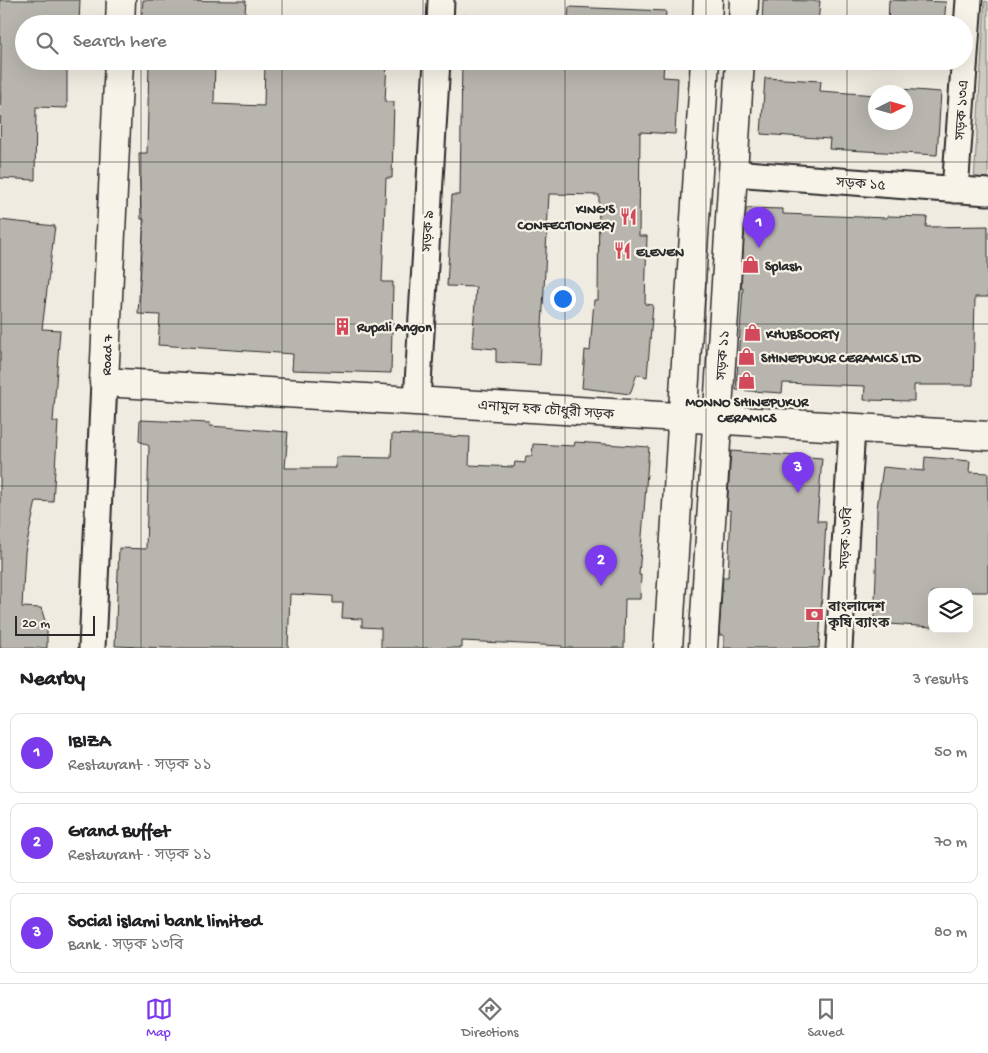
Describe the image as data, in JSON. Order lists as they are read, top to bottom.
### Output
{
  "streets": {
    "street": [
      "সড়ক ১৩এ",
      "সড়ক ১৫",
      "সড়ক ৯",
      "Road 7",
      "সড়ক ১১",
      "এনামুল হক চৌধুরী সড়ক",
      "সড়ক ১৩বি"
    ]
  },
  "crossings": [
    ["সড়ক ১৩এ", "সড়ক ১৫"],
    ["সড়ক ১৫", "সড়ক ১১"],
    ["সড়ক ৯", "এনামুল হক চৌধুরী সড়ক"],
    ["Road 7", "এনামুল হক চৌধুরী সড়ক"],
    ["সড়ক ১১", "এনামুল হক চৌধুরী সড়ক"],
    ["এনামুল হক চৌধুরী সড়ক", "সড়ক ১৩বি"]
  ],
  "places": {
    "restaurant": ["KING'S CONFECTIONERY", "ELEVEN"],
    "shop": [
      "Splash",
      "KHUBSOORTY",
      "SHINEPUKUR CERAMICS LTD",
      "MONNO SHINEPUKUR CERAMICS"
    ],
    "building": ["Rupali Angon"],
    "bank": ["বাংলাদেশ কৃষি ব্যাংক"]
  },
  "scale_bar": "20 m",
  "north": "right",
  "page": {
    "search": "Search here",
    "pins": ["1", "3", "2"],
    "scale": "20 m",
    "heading": ["Nearby", "3 results"],
    "list": [
      {
        "mark": "1",
        "name": "IBIZA",
        "note": "Restaurant · সড়ক ১১",
        "value": "50 m"
      },
      {
        "mark": "2",
        "name": "Grand Buffet",
        "note": "Restaurant · সড়ক ১১",
        "value": "70 m"
      },
      {
        "mark": "3",
        "name": "Social islami bank limited",
        "note": "Bank · সড়ক ১৩বি",
        "value": "80 m"
      }
    ],
    "nav": ["Map", "Directions", "Saved"]
  }
}
